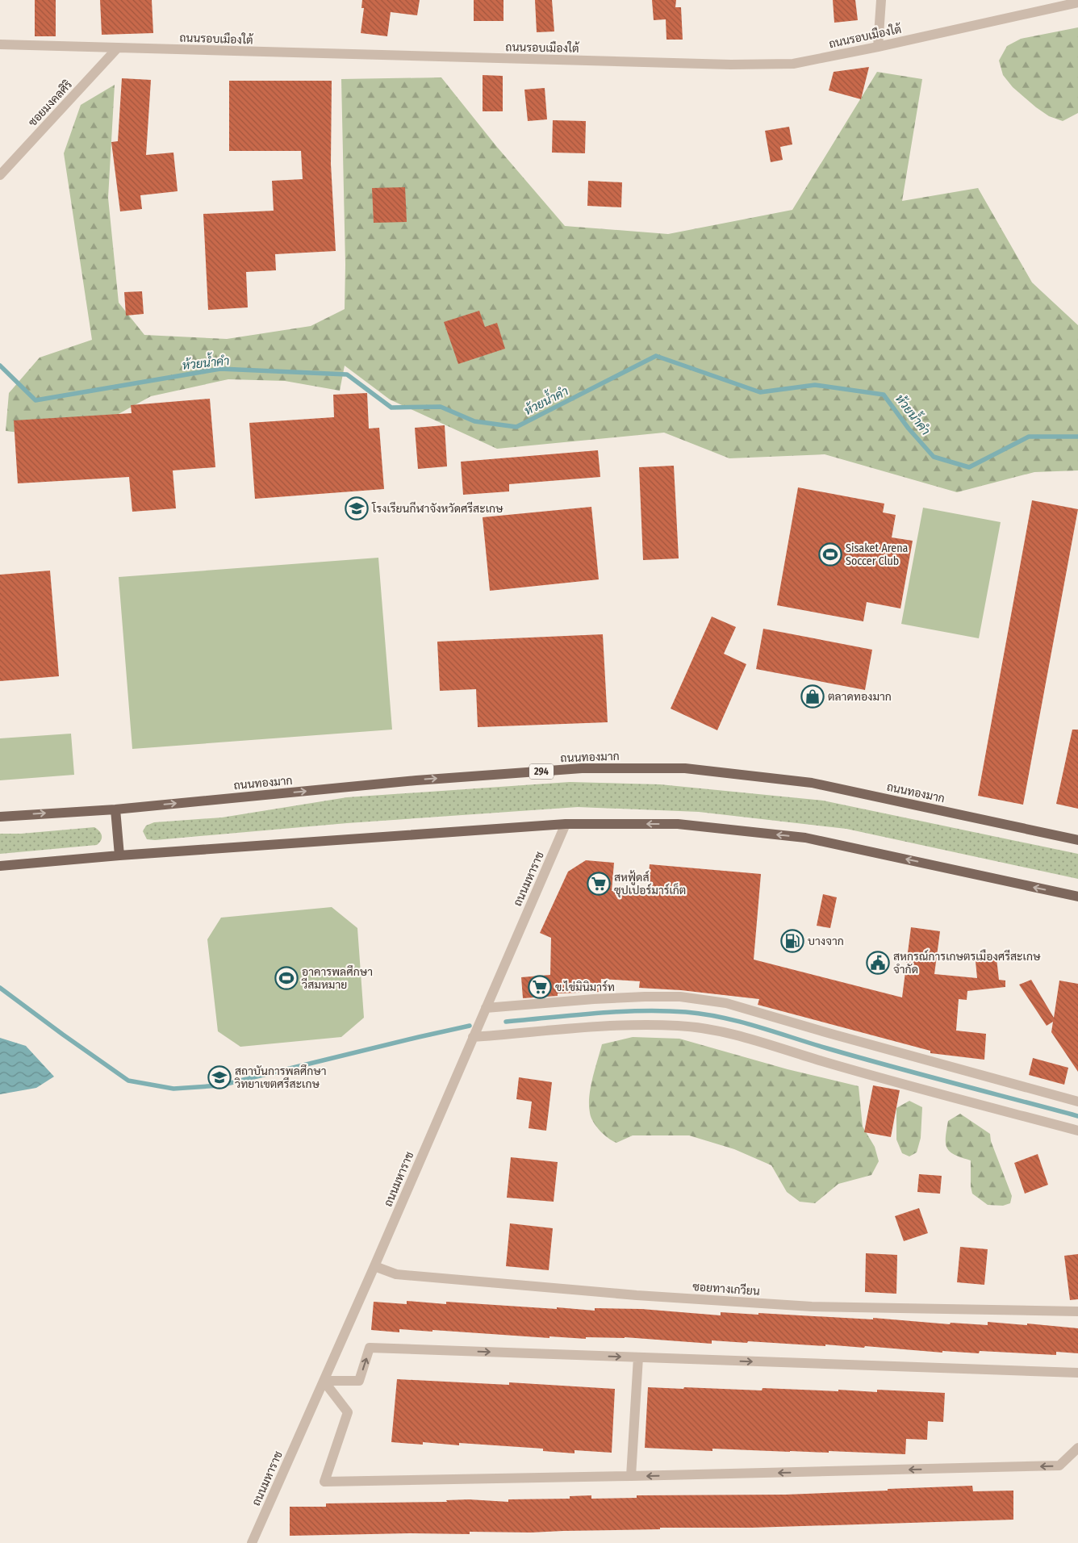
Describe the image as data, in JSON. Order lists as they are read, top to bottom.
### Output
{
  "streets": {
    "main road": ["ถนนทองมาก", "294"],
    "street": [
      "ถนนรอบเมืองใต้",
      "ซอยมงคลศิริ",
      "ถนนมหาราช",
      "ซอยทางเกวียน"
    ]
  },
  "crossings": [
    ["ถนนรอบเมืองใต้", "ซอยมงคลศิริ"],
    ["ถนนมหาราช", "ซอยทางเกวียน"]
  ],
  "water": ["ห้วยน้ำคำ"],
  "places": {
    "school or university": ["โรงเรียนกีฬาจังหวัดศรีสะเกษ", "สถาบันการพลศึกษา วิทยาเขตศรีสะเกษ"],
    "sports": ["Sisaket Arena Soccer Club", "อาคารพลศึกษา วีสมหมาย"],
    "shop": ["ตลาดทองมาก"],
    "supermarket": ["สหฟู้ดส์ ซุปเปอร์มาร์เก็ต", "ข.ไข่มินิมาร์ท"],
    "fuel station": ["บางจาก"],
    "public building": ["สหกรณ์การเกษตรเมืองศรีสะเกษ จำกัด"]
  }
}
